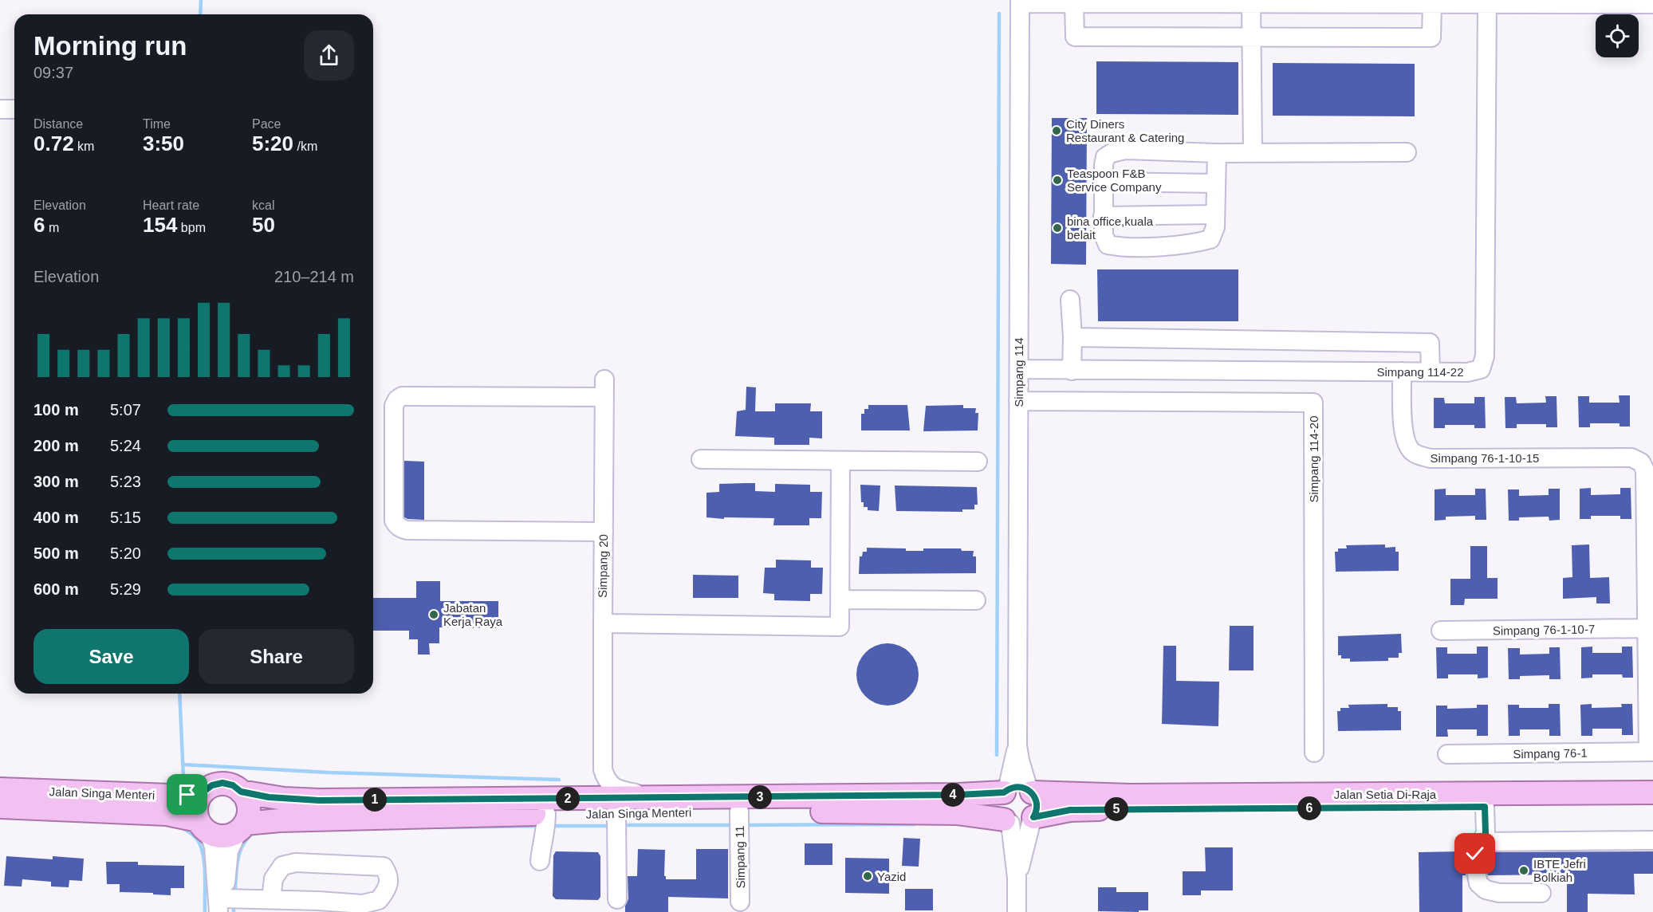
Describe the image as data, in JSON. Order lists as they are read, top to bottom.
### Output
{
  "streets": {
    "main road": ["Jalan Singa Menteri", "Jalan Setia Di-Raja"],
    "street": [
      "Simpang 114-22",
      "Simpang 114",
      "Simpang 76-1-10-15",
      "Simpang 114-20",
      "Simpang 20",
      "Simpang 76-1-10-7",
      "Simpang 76-1",
      "Simpang 11"
    ]
  },
  "crossings": [
    ["Simpang 114-22", "Simpang 114"],
    ["Simpang 114-22", "Simpang 76-1-10-15"],
    ["Simpang 114", "Simpang 114-20"],
    ["Simpang 114", "Jalan Singa Menteri"],
    ["Simpang 114", "Jalan Setia Di-Raja"],
    ["Jalan Singa Menteri", "Jalan Setia Di-Raja"],
    ["Jalan Singa Menteri", "Simpang 11"]
  ],
  "places": [
    "City Diners Restaurant & Catering",
    "Teaspoon F&B Service Company",
    "bina office,kuala belait",
    "Jabatan Kerja Raya",
    "IBTE Jefri Bolkiah",
    "Yazid"
  ],
  "page": {
    "heading": ["Morning run", "09:37"],
    "stats": [
      ["Distance", "0.72 km"],
      ["Time", "3:50"],
      ["Pace", "5:20 /km"],
      ["Elevation", "6 m"],
      ["Heart rate", "154 bpm"],
      ["kcal", "50"]
    ],
    "chart": ["Elevation", "210–214 m"],
    "list": [
      {
        "name": "100 m",
        "note": "5:07"
      },
      {
        "name": "200 m",
        "note": "5:24"
      },
      {
        "name": "300 m",
        "note": "5:23"
      },
      {
        "name": "400 m",
        "note": "5:15"
      },
      {
        "name": "500 m",
        "note": "5:20"
      },
      {
        "name": "600 m",
        "note": "5:29"
      }
    ],
    "buttons": ["Save", "Share"],
    "pins": [
      "4",
      "3",
      "2",
      "1",
      "6",
      "5"
    ]
  }
}
